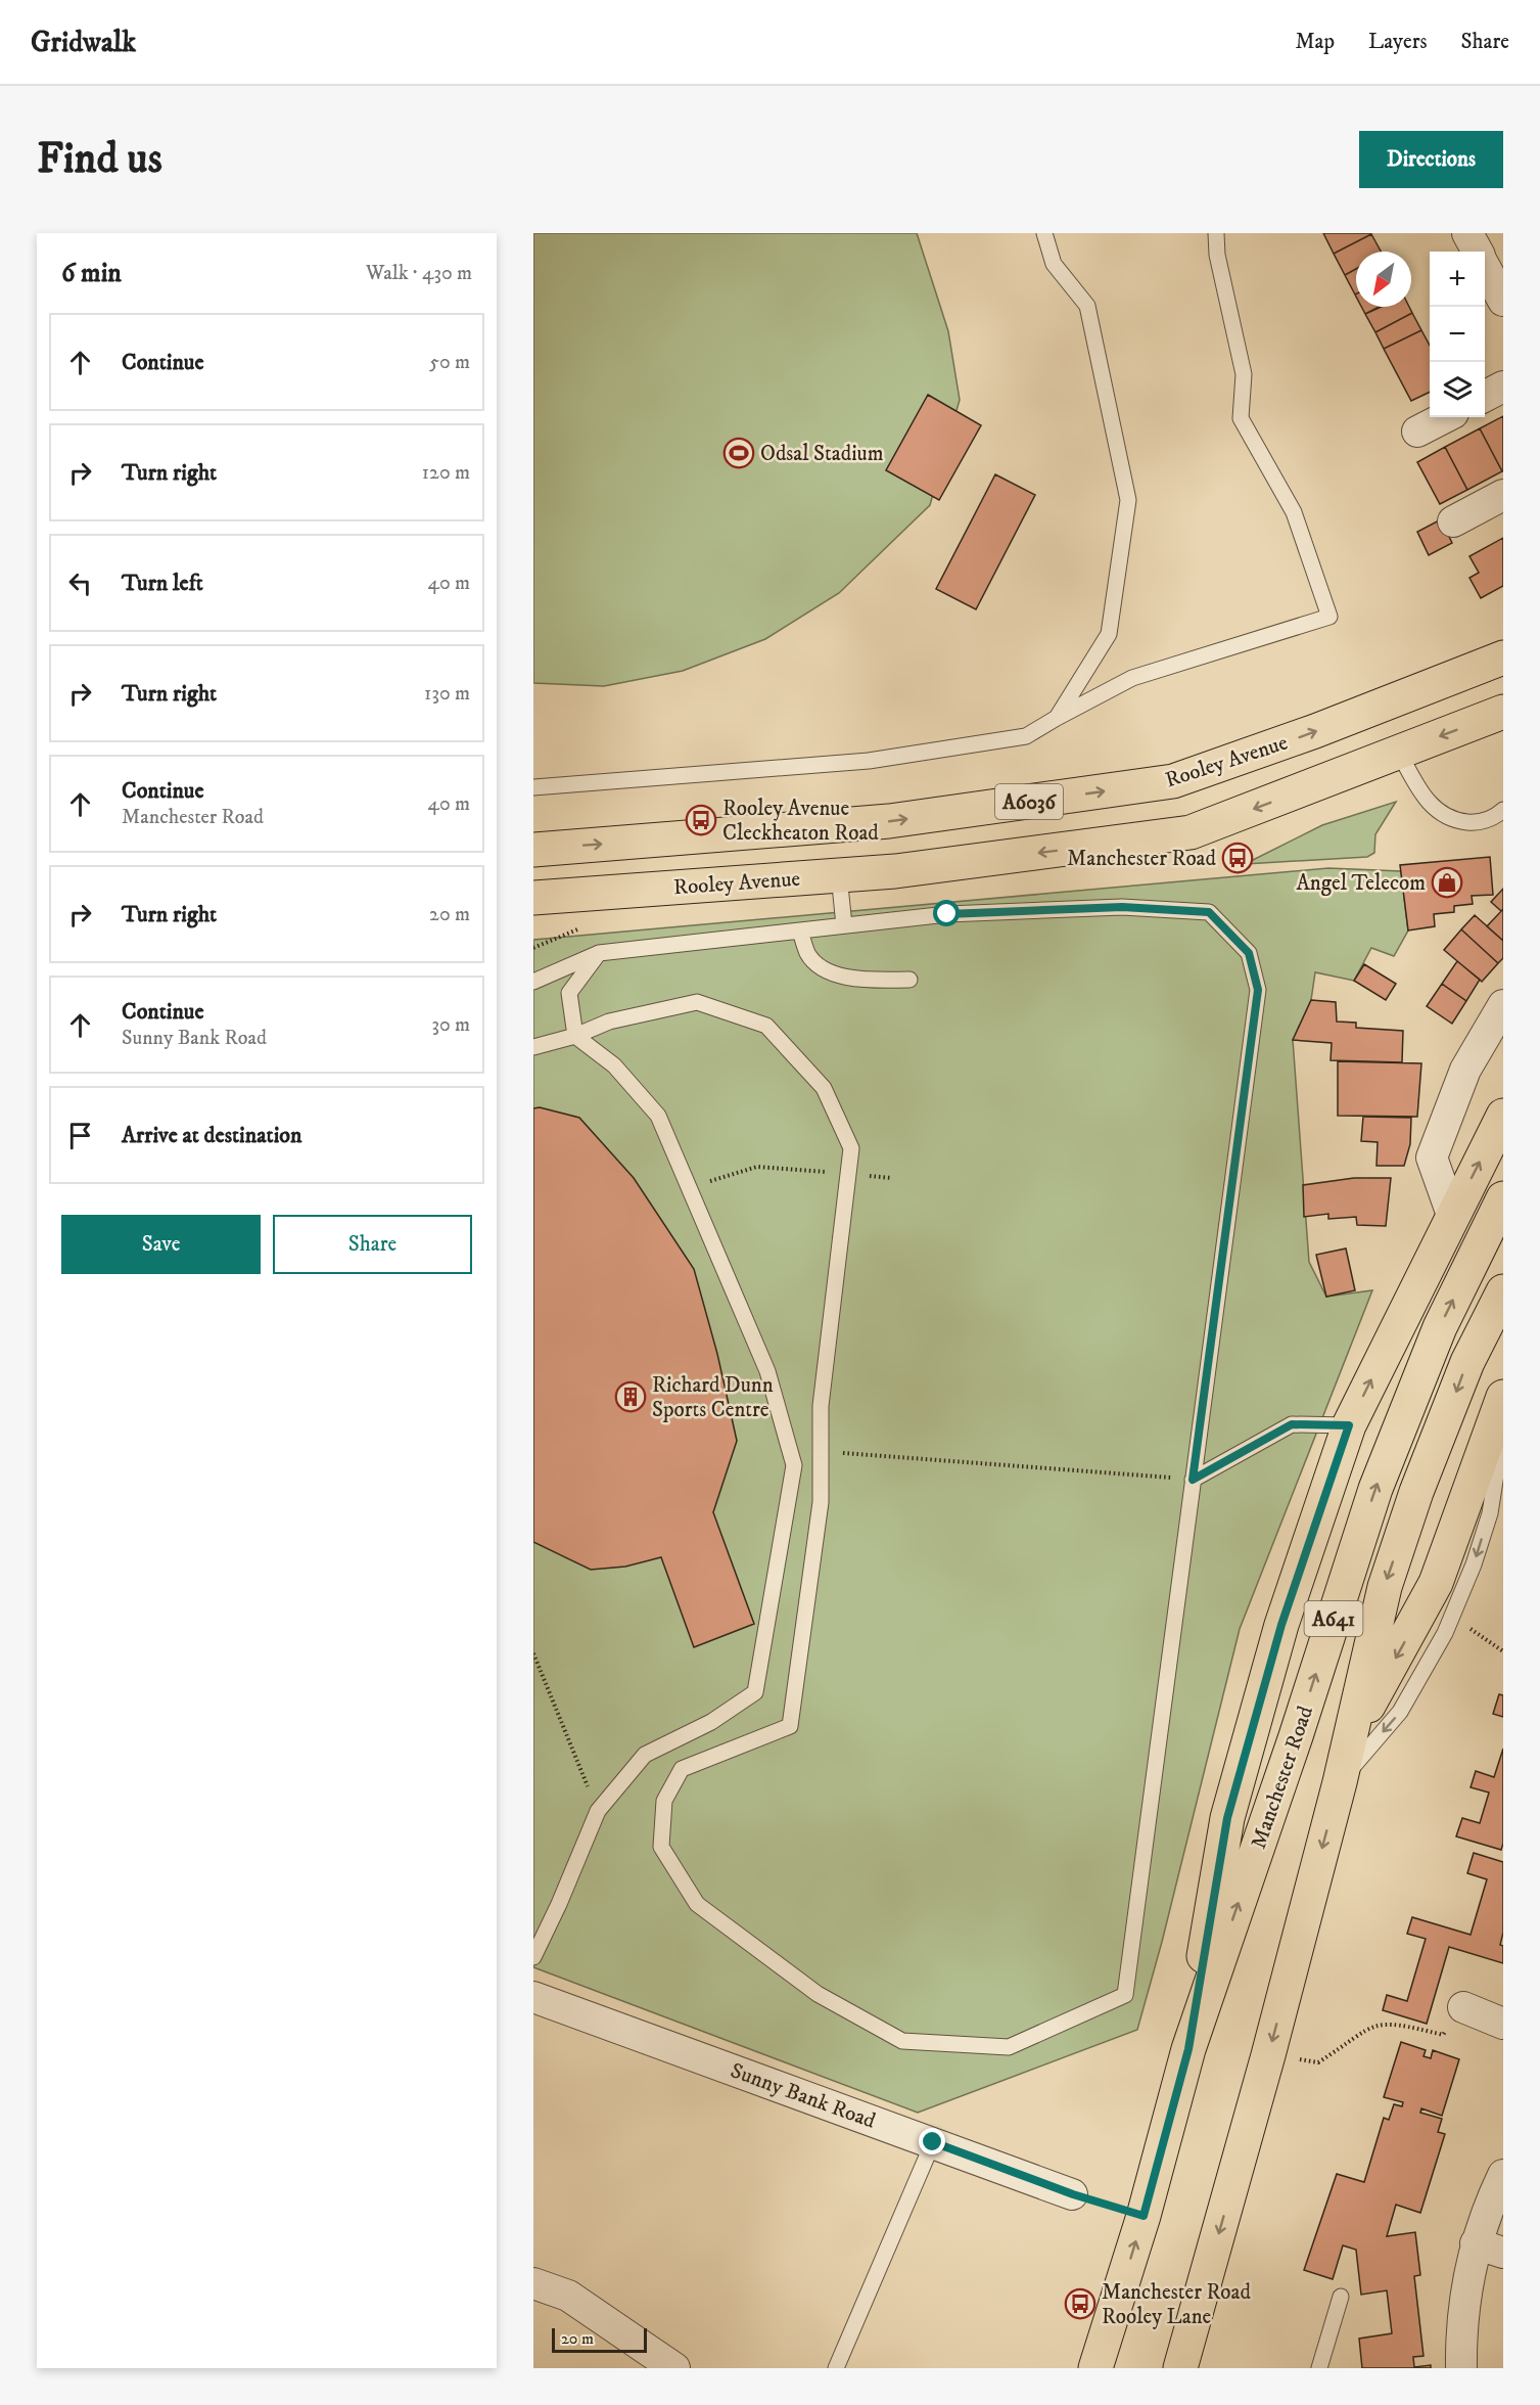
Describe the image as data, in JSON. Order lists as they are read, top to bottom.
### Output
{
  "streets": {
    "main road": [
      "Rooley Avenue",
      "A6036",
      "A641",
      "Manchester Road"
    ],
    "street": ["Sunny Bank Road"]
  },
  "places": {
    "sports": ["Odsal Stadium"],
    "bus stop": ["Rooley Avenue Cleckheaton Road", "Manchester Road", "Manchester Road Rooley Lane"],
    "shop": ["Angel Telecom"],
    "building": ["Richard Dunn Sports Centre"]
  },
  "scale_bar": "20 m",
  "north": "bottom left",
  "page": {
    "header": "Gridwalk",
    "nav": ["Map", "Layers", "Share"],
    "buttons": [
      "Directions",
      ["Save", "Share"]
    ],
    "title": "Find us",
    "heading": ["6 min", "Walk · 430 m"],
    "map_buttons": ["+", "−"],
    "list": [
      ["Continue", "50 m"],
      ["Turn right", "120 m"],
      ["Turn left", "40 m"],
      ["Turn right", "130 m"],
      ["Continue", "Manchester Road", "40 m"],
      ["Turn right", "20 m"],
      ["Continue", "Sunny Bank Road", "30 m"],
      "Arrive at destination"
    ],
    "scale": "20 m"
  }
}
